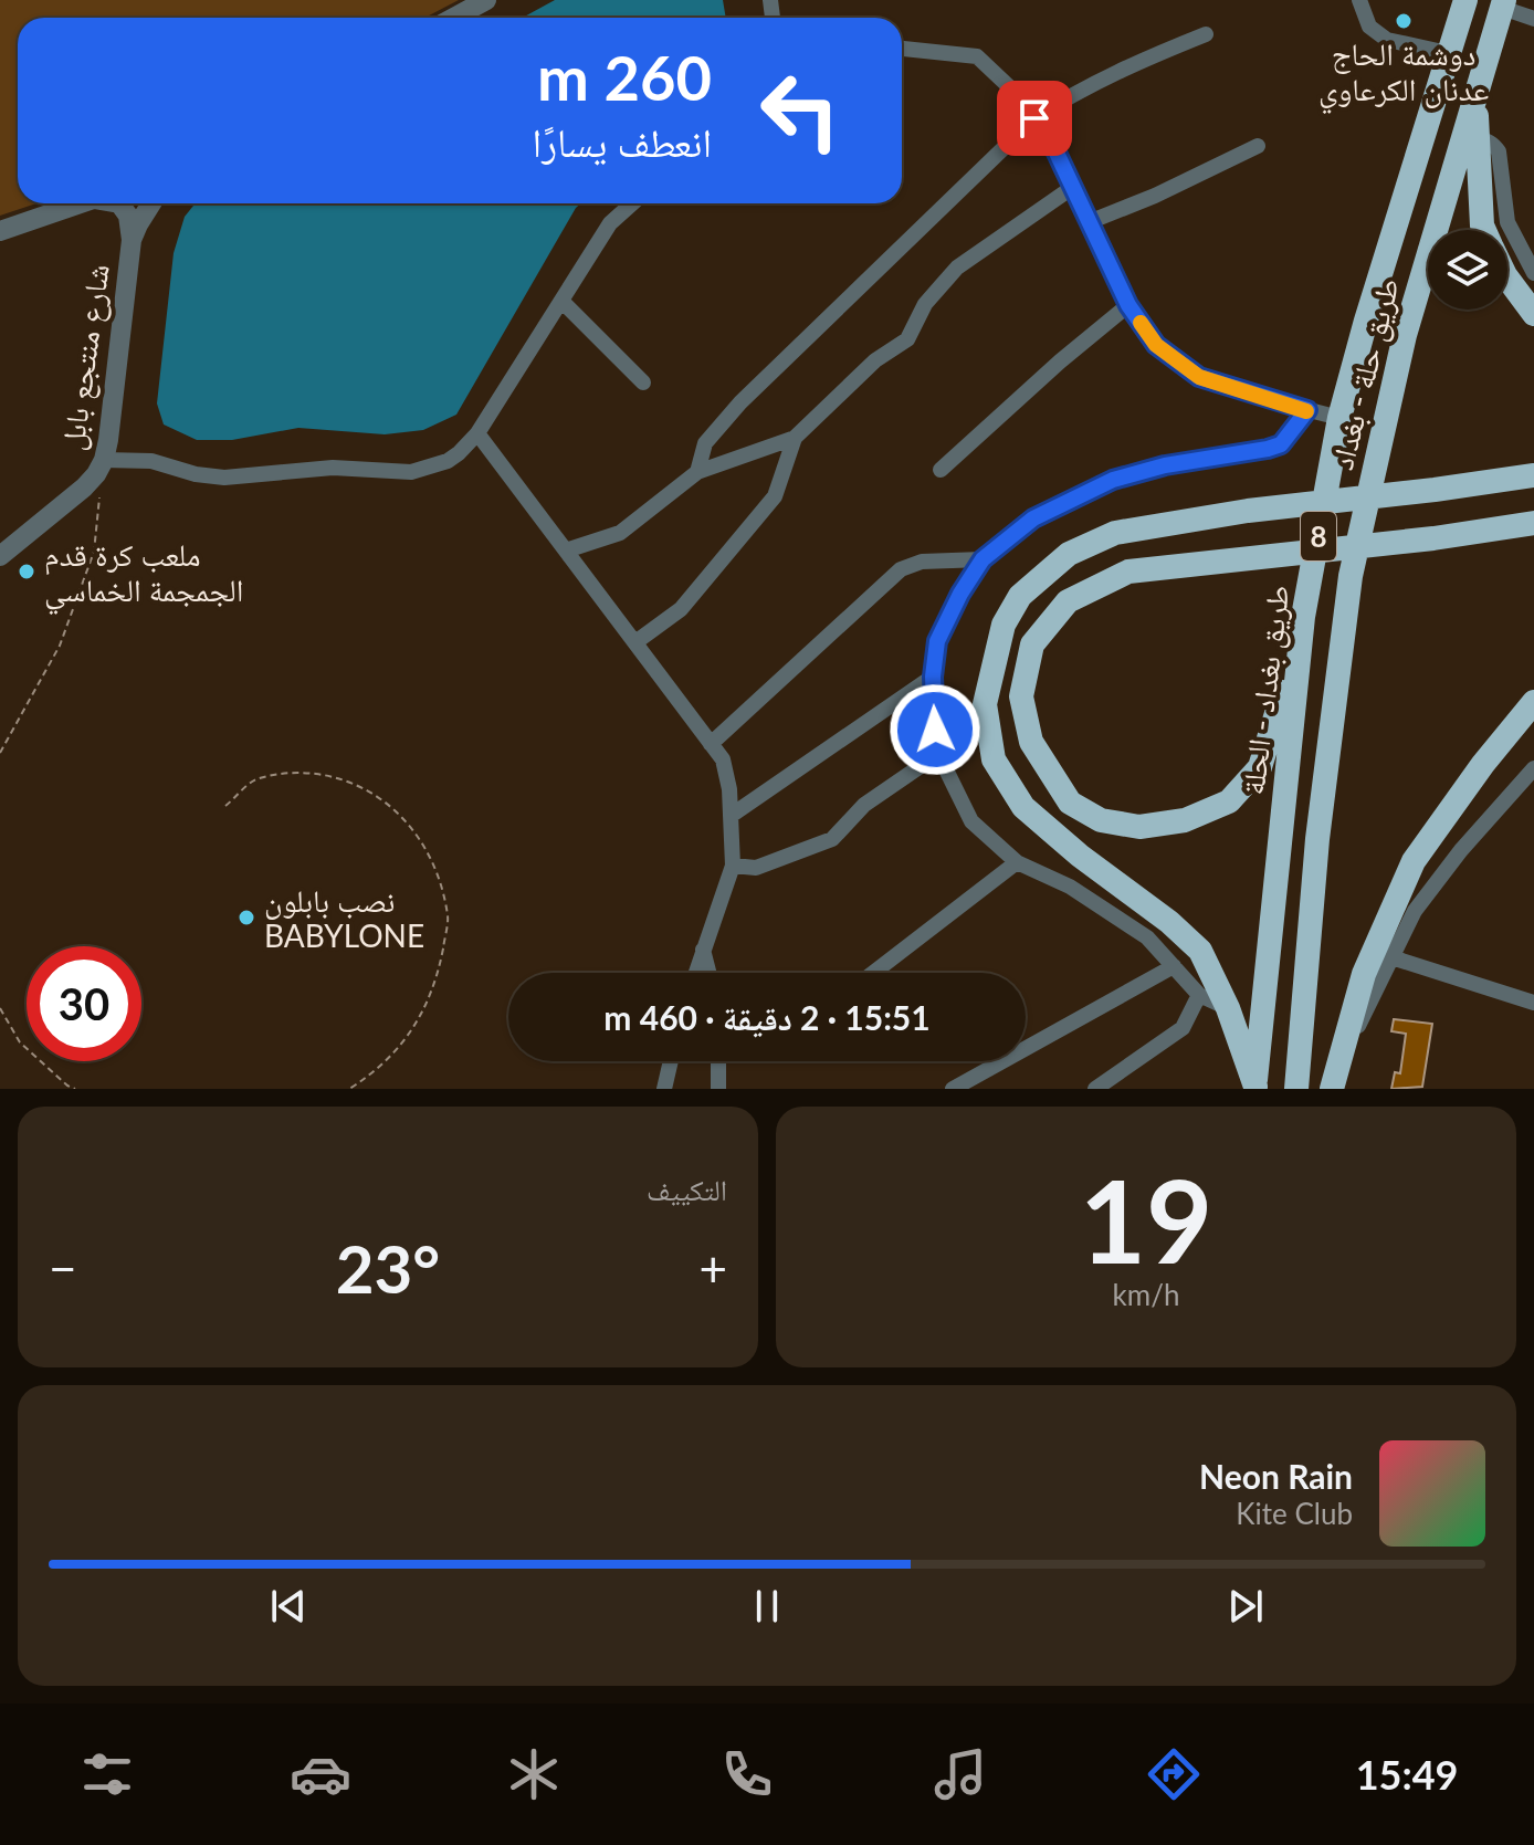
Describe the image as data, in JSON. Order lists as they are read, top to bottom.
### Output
{
  "streets": {
    "highway": ["طريق حلة - بغداد", "8", "طريق بغداد - الحلة"],
    "street": ["شارع منتجع بابل"]
  },
  "places": ["دوشمة الحاج عدنان الكرعاوي", "ملعب كرة قدم الجمجمة الخماسي", "نصب بابلون BABYLONE"],
  "page": {
    "turn": ["260 m", "انعطف يسارًا"],
    "limit": "30",
    "trip": "15:51 · 2 دقيقة · 460 m",
    "tile": [
      ["19", "km/h"],
      "التكييف"
    ],
    "heat": ["−", "23°", "+"],
    "song": ["Neon Rain", "Kite Club"],
    "tabs": "15:49"
  }
}
